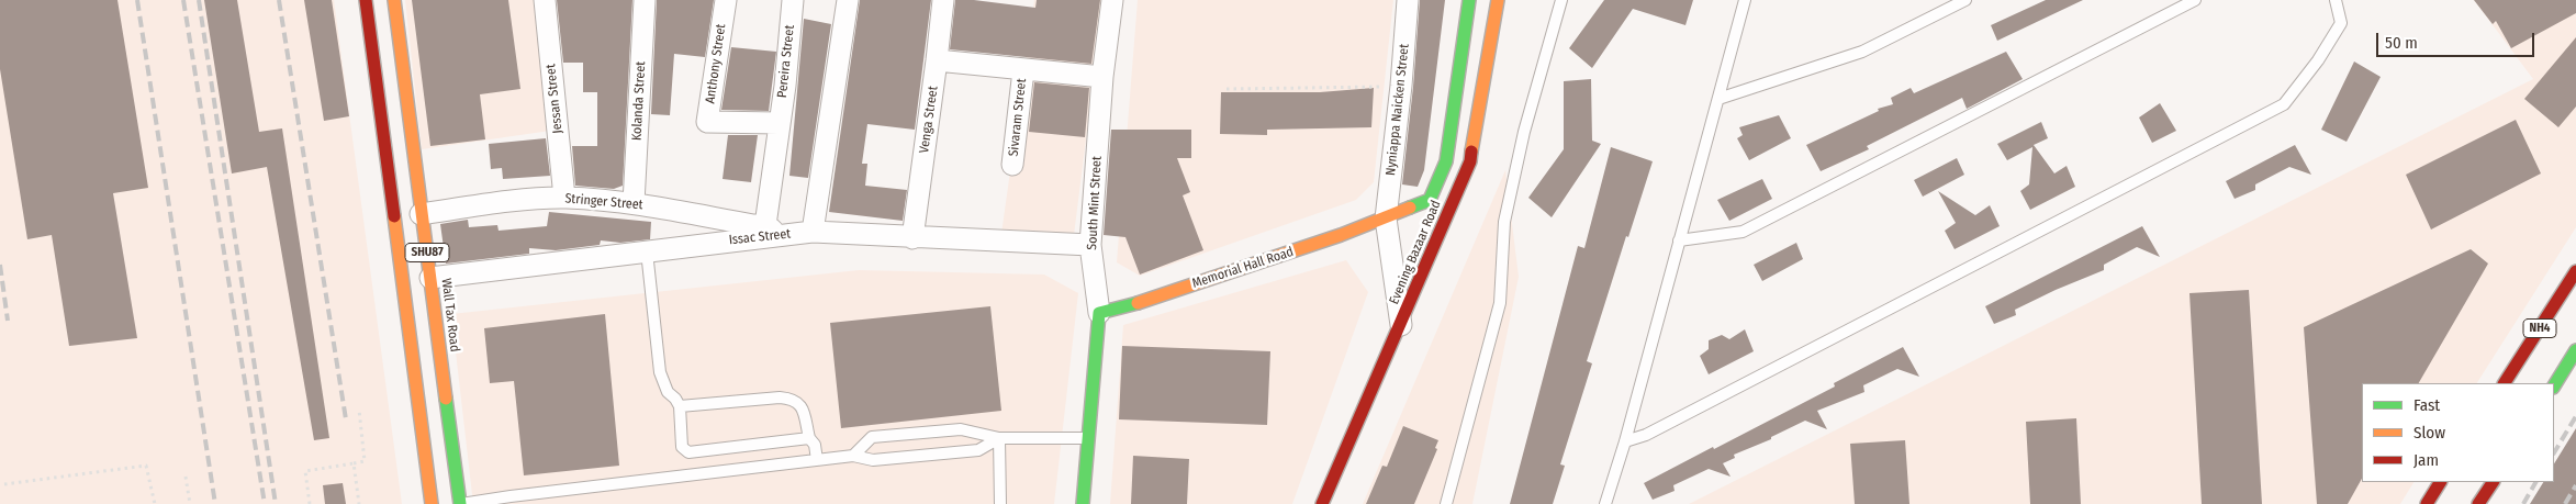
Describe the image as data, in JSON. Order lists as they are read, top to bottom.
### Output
{
  "streets": {
    "main road": [
      "South Mint Street",
      "SHU87",
      "Evening Bazaar Road",
      "Memorial Hall Road",
      "Wall Tax Road",
      "NH4"
    ],
    "street": [
      "Pereira Street",
      "Anthony Street",
      "Jessan Street",
      "Kolanda Street",
      "Nyniappa Naicken Street",
      "Sivaram Street",
      "Venga Street",
      "Stringer Street",
      "Issac Street"
    ]
  },
  "crossings": [
    ["Pereira Street", "Anthony Street"],
    ["Pereira Street", "Stringer Street"],
    ["Pereira Street", "Issac Street"],
    ["Jessan Street", "Stringer Street"],
    ["Kolanda Street", "Stringer Street"],
    ["Nyniappa Naicken Street", "Memorial Hall Road"],
    ["Venga Street", "Issac Street"],
    ["Stringer Street", "Issac Street"],
    ["Stringer Street", "Wall Tax Road"],
    ["South Mint Street", "Issac Street"],
    ["South Mint Street", "Memorial Hall Road"],
    ["Issac Street", "Wall Tax Road"],
    ["Evening Bazaar Road", "Memorial Hall Road"]
  ],
  "legend": ["Fast", "Slow", "Jam"],
  "scale_bar": "50 m"
}
